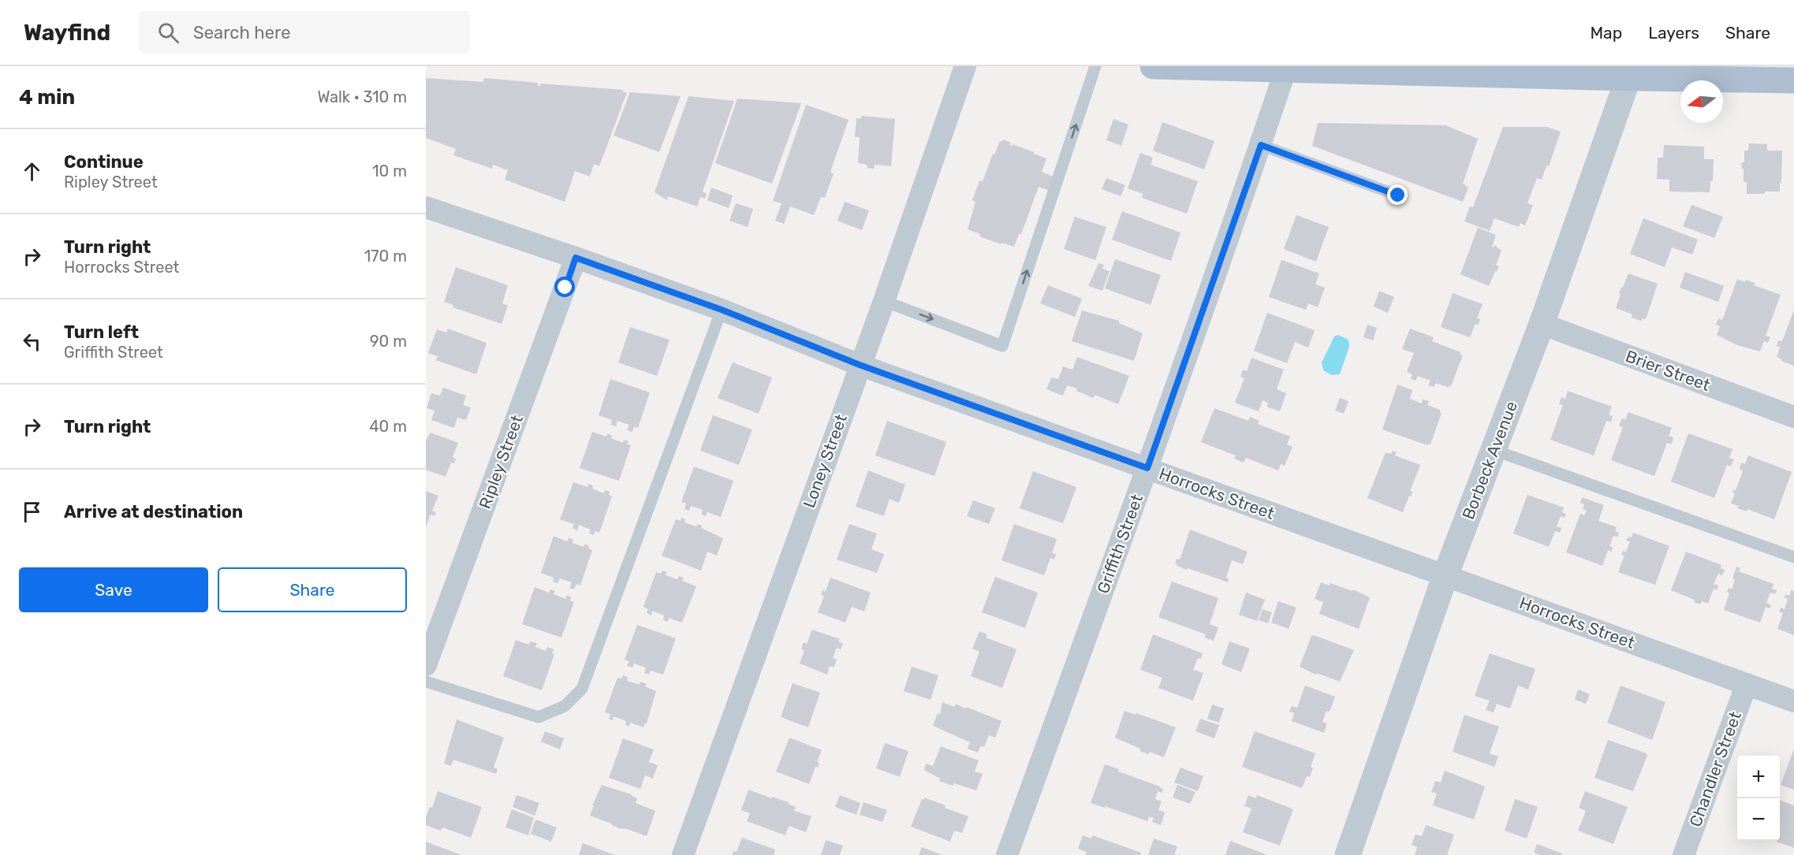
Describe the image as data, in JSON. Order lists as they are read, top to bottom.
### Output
{
  "streets": {
    "street": [
      "Brier Street",
      "Borbeck Avenue",
      "Loney Street",
      "Ripley Street",
      "Horrocks Street",
      "Griffith Street",
      "Chandler Street"
    ]
  },
  "crossings": [
    ["Brier Street", "Borbeck Avenue"],
    ["Borbeck Avenue", "Horrocks Street"],
    ["Loney Street", "Horrocks Street"],
    ["Ripley Street", "Horrocks Street"],
    ["Horrocks Street", "Griffith Street"],
    ["Horrocks Street", "Chandler Street"]
  ],
  "north": "left",
  "page": {
    "header": "Wayfind",
    "search": "Search here",
    "nav": ["Map", "Layers", "Share"],
    "heading": ["4 min", "Walk · 310 m"],
    "list": [
      ["Continue", "Ripley Street", "10 m"],
      ["Turn right", "Horrocks Street", "170 m"],
      ["Turn left", "Griffith Street", "90 m"],
      ["Turn right", "40 m"],
      "Arrive at destination"
    ],
    "buttons": ["Save", "Share"],
    "map_buttons": ["+", "−"]
  }
}
